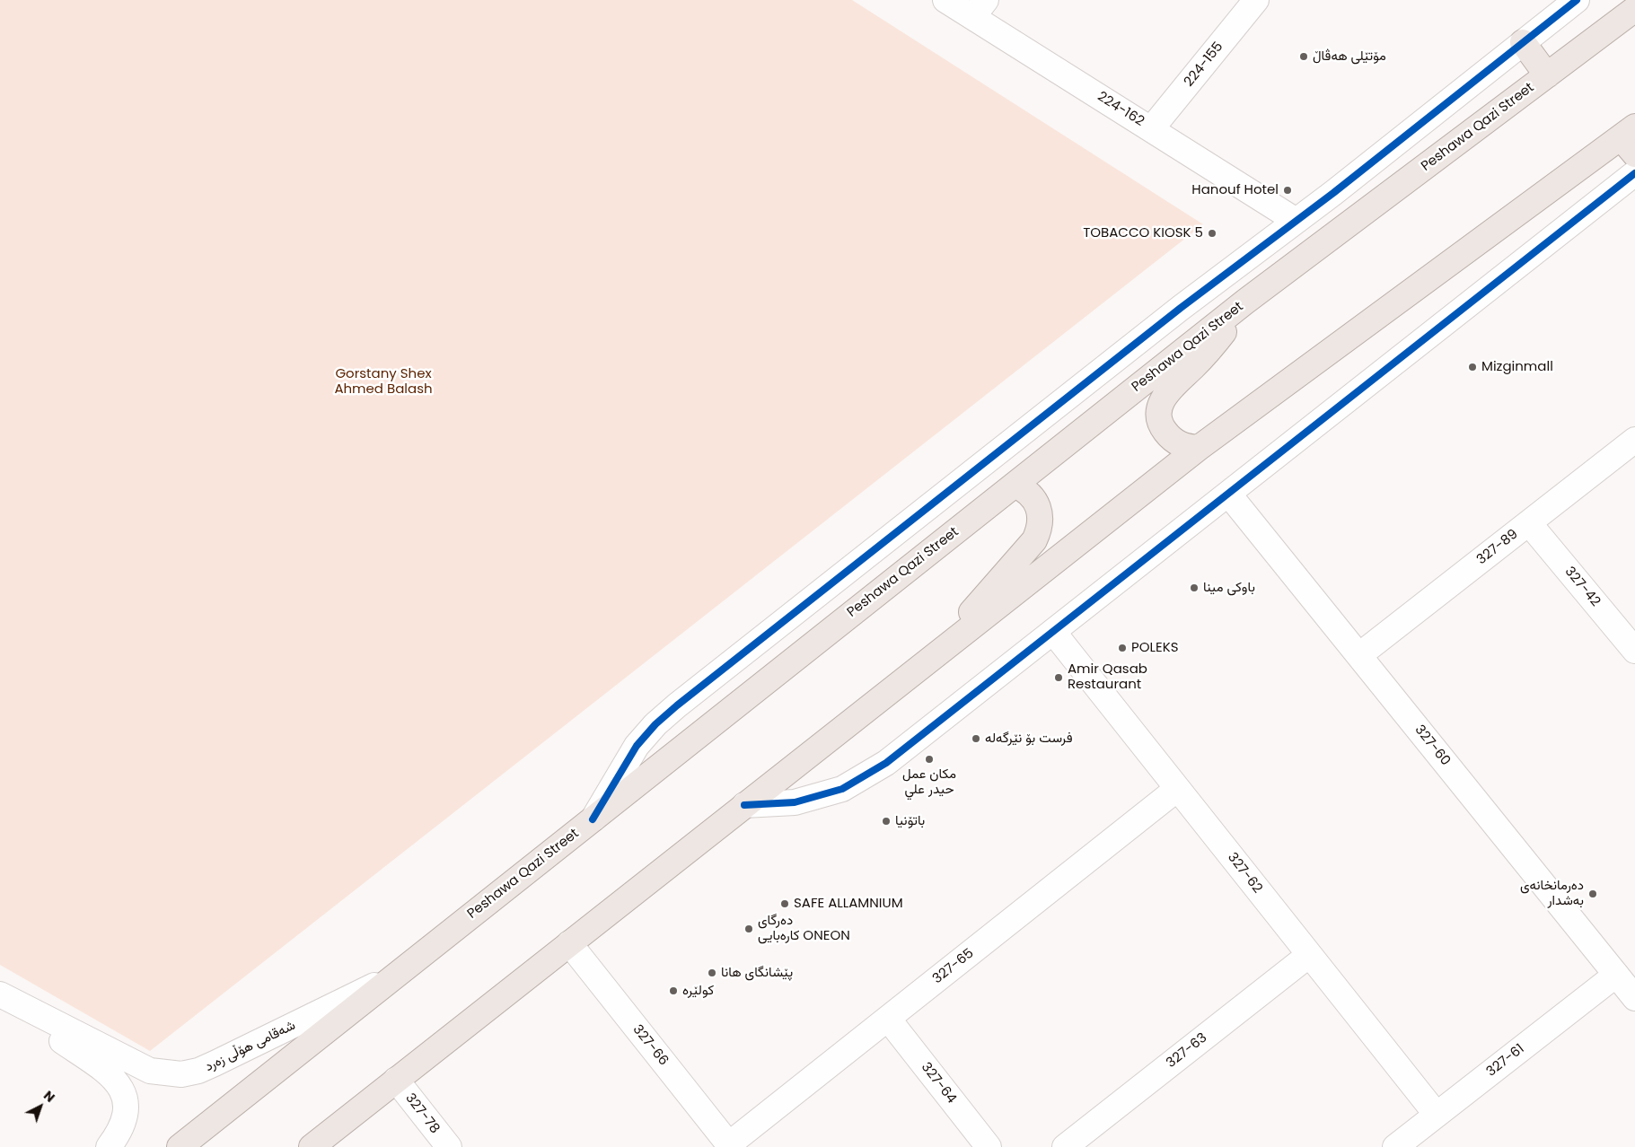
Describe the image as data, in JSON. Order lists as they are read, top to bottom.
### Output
{
  "streets": {
    "highway": ["Peshawa Qazi Street"],
    "street": [
      "224-155",
      "224-162",
      "327-89",
      "327-42",
      "327-60",
      "327-62",
      "327-65",
      "327-66",
      "شەقامی هۆڵی زەرد",
      "327-63",
      "327-61",
      "327-64",
      "327-78"
    ]
  },
  "crossings": [
    ["224-155", "224-162"],
    ["Peshawa Qazi Street", "شەقامی هۆڵی زەرد"],
    ["327-89", "327-42"],
    ["327-89", "327-60"],
    ["327-60", "327-61"],
    ["327-62", "327-65"],
    ["327-62", "327-63"],
    ["327-62", "327-61"],
    ["327-65", "327-66"],
    ["327-65", "327-64"]
  ],
  "parks": ["Gorstany Shex Ahmed Balash"],
  "places": [
    "مۆتێلی هەڤاڵ",
    "Hanouf Hotel",
    "TOBACCO KIOSK 5",
    "Mizginmall",
    "باوکی مینا",
    "POLEKS",
    "Amir Qasab Restaurant",
    "فرست بۆ نێرگەلە",
    "مكان عمل حيدر علي",
    "باتۆنیا",
    "دەرمانخانەی بەشدار",
    "SAFE ALLAMNIUM",
    "دەرگای کارەبایی ONEON",
    "پێشانگای هانا",
    "کولێرە"
  ],
  "north": "top right"
}
